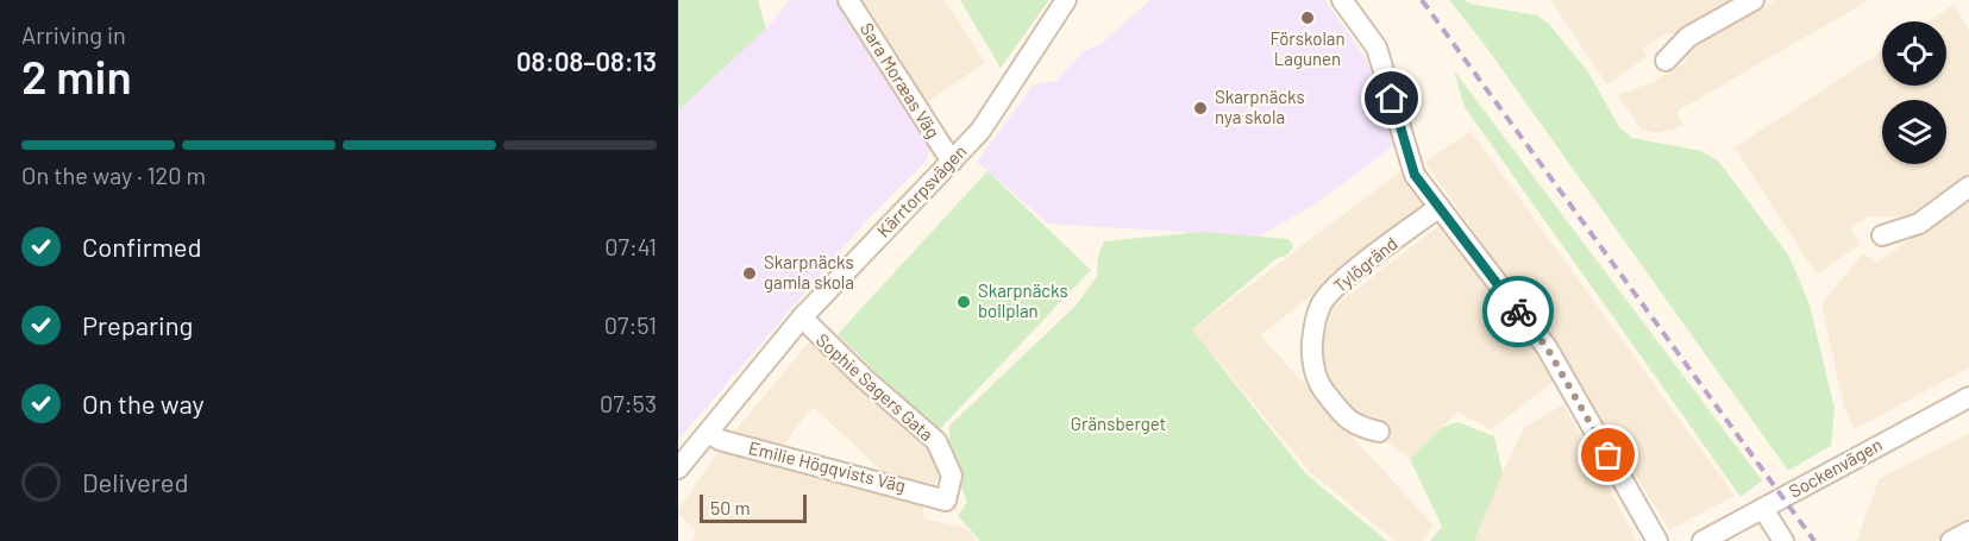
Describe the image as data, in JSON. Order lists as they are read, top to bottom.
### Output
{
  "streets": {
    "street": [
      "Sara Moræas Väg",
      "Kärrtorpsvägen",
      "Tylögränd",
      "Sophie Sagers Gata",
      "Emilie Högqvists Väg",
      "Sockenvägen"
    ]
  },
  "crossings": [
    ["Sara Moræas Väg", "Kärrtorpsvägen"],
    ["Kärrtorpsvägen", "Sophie Sagers Gata"],
    ["Kärrtorpsvägen", "Emilie Högqvists Väg"],
    ["Sophie Sagers Gata", "Emilie Högqvists Väg"]
  ],
  "parks": ["Gränsberget"],
  "places": [
    "Förskolan Lagunen",
    "Skarpnäcks nya skola",
    "Skarpnäcks gamla skola",
    "Skarpnäcks bollplan"
  ],
  "scale_bar": "50 m",
  "page": {
    "heading": ["2 min", "Arriving in", "08:08–08:13"],
    "bar": "On the way · 120 m",
    "list": [
      ["Confirmed", "07:41"],
      ["Preparing", "07:51"],
      ["On the way", "07:53"],
      "Delivered"
    ],
    "scale": "50 m"
  }
}
